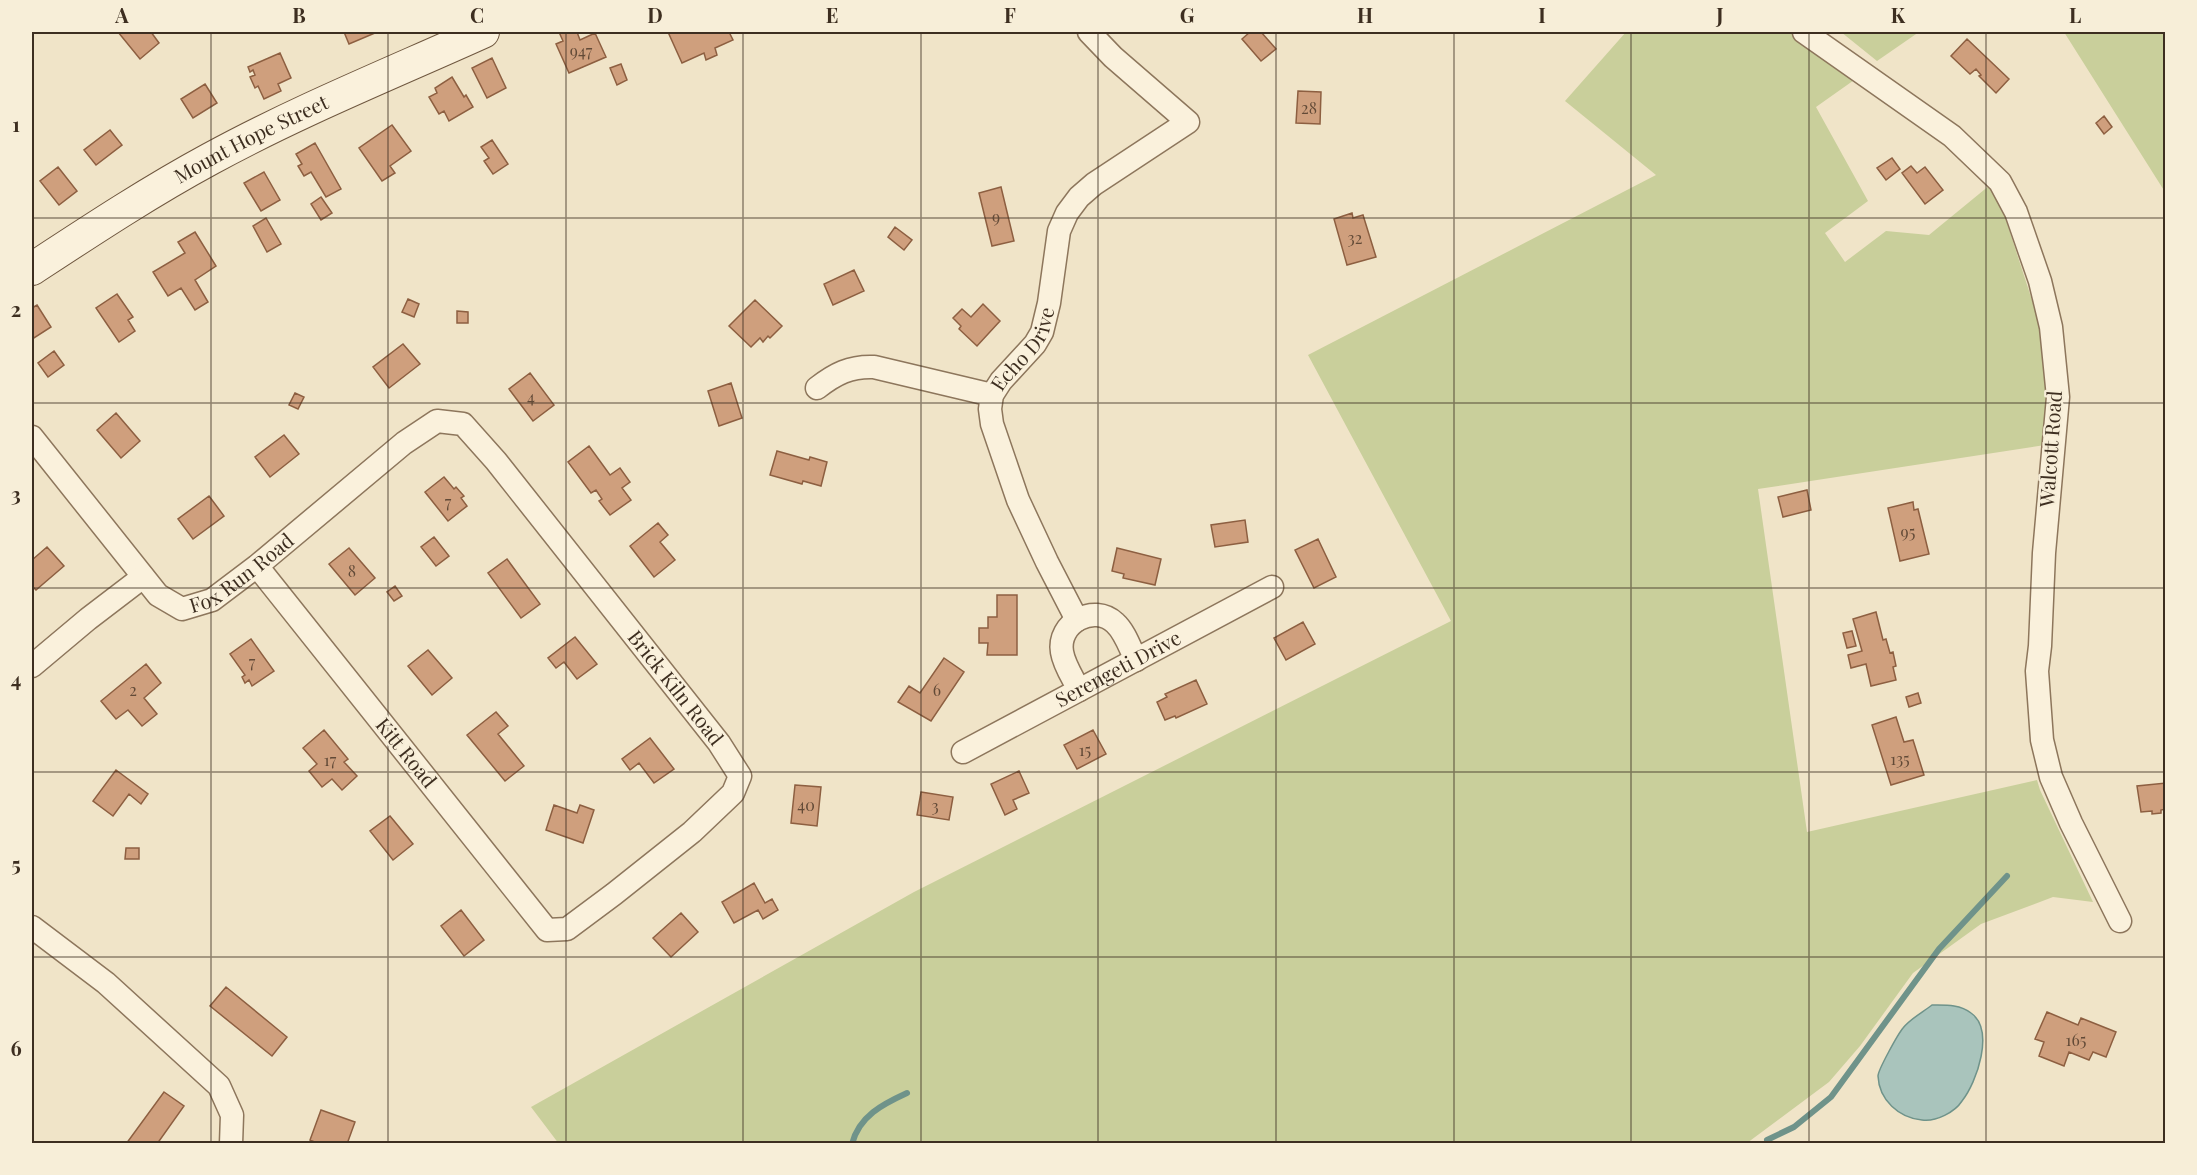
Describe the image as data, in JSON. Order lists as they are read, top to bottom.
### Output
{
  "streets": {
    "street": [
      "Mount Hope Street",
      "Echo Drive",
      "Walcott Road",
      "Fox Run Road",
      "Serengeti Drive",
      "Brick Kiln Road",
      "Kitt Road"
    ]
  },
  "crossings": [
    ["Echo Drive", "Serengeti Drive"],
    ["Fox Run Road", "Brick Kiln Road"],
    ["Fox Run Road", "Kitt Road"],
    ["Brick Kiln Road", "Kitt Road"]
  ],
  "house_numbers": [
    "947",
    "28",
    "9",
    "32",
    "4",
    "7",
    "95",
    "8",
    "7",
    "2",
    "6",
    "15",
    "135",
    "17",
    "40",
    "3",
    "165"
  ],
  "grid": {
    "columns": [
      "A",
      "B",
      "C",
      "D",
      "E",
      "F",
      "G",
      "H",
      "I",
      "J",
      "K",
      "L"
    ],
    "rows": [
      "1",
      "2",
      "3",
      "4",
      "5",
      "6"
    ]
  }
}
